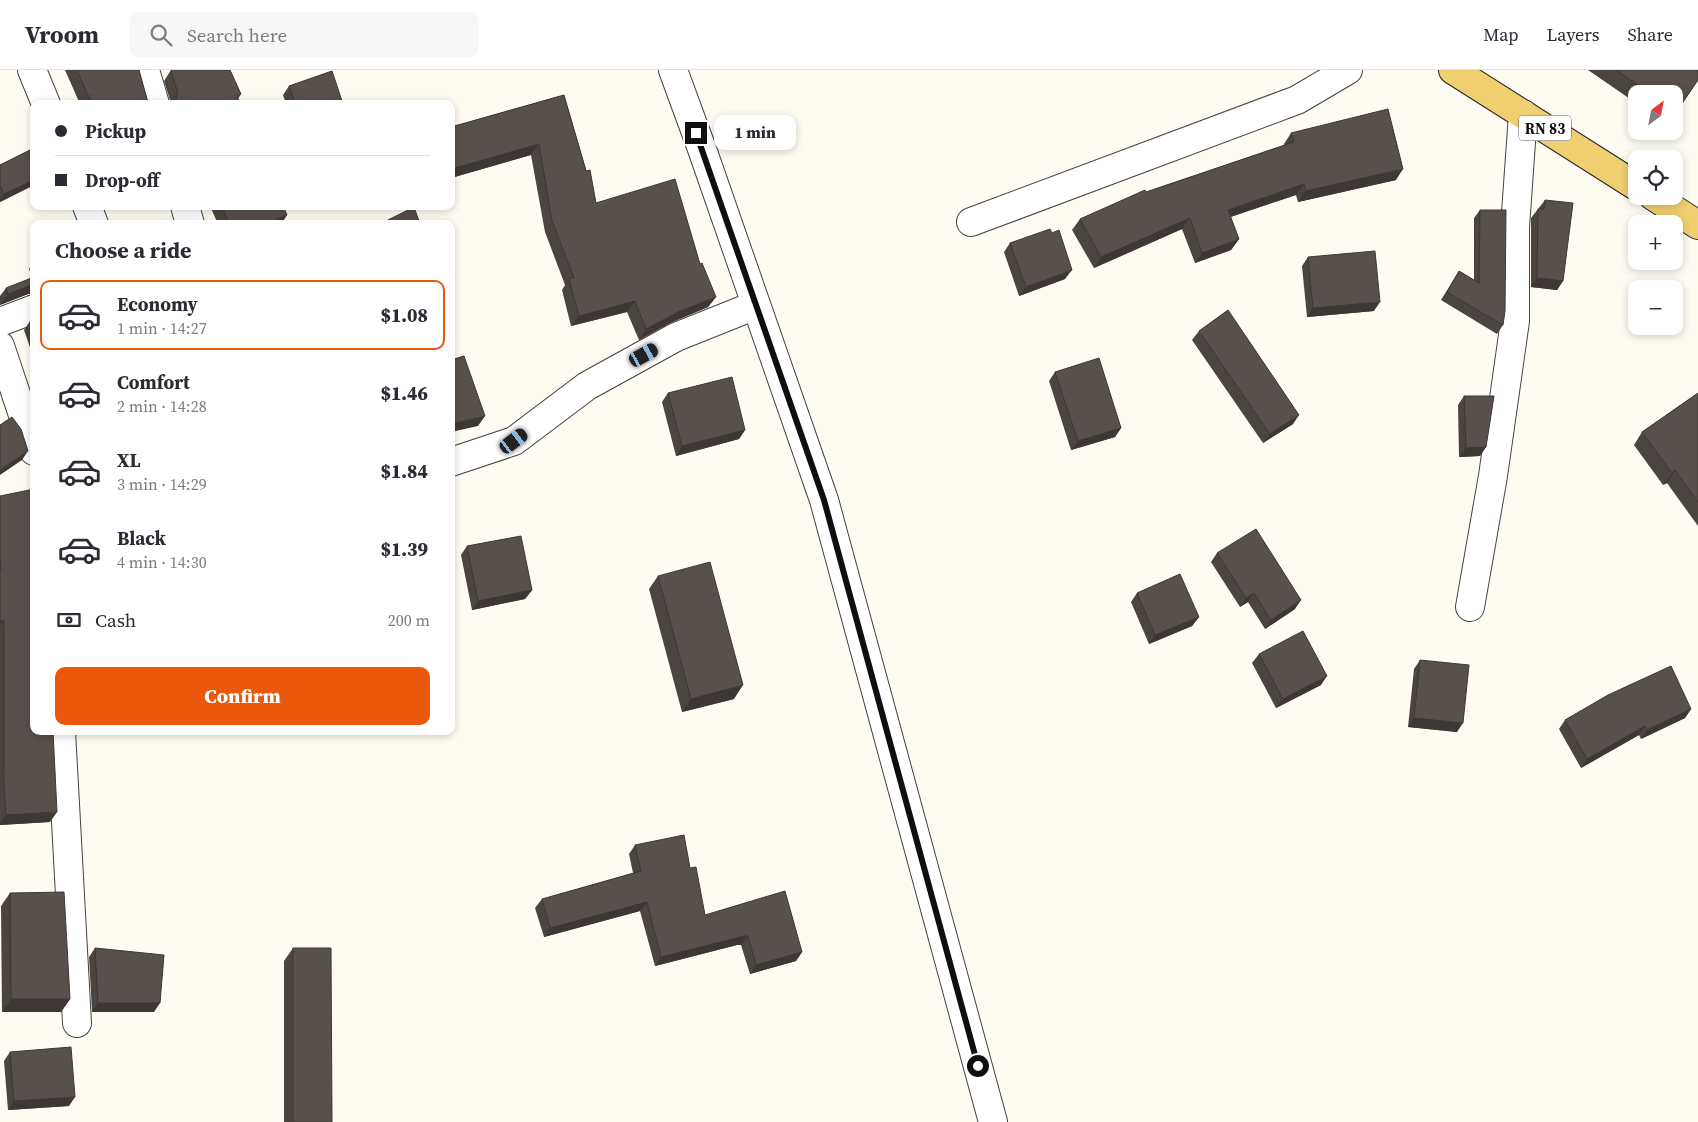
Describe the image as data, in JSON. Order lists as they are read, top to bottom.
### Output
{
  "streets": {
    "main road": ["RN 83"]
  },
  "north": "top right",
  "page": {
    "header": "Vroom",
    "search": "Search here",
    "nav": ["Map", "Layers", "Share"],
    "map_buttons": ["+", "−"],
    "banner": ["Pickup", "Drop-off"],
    "bubble": "1 min",
    "heading": "Choose a ride",
    "list": [
      {
        "name": "Economy",
        "note": "1 min · 14:27",
        "value": "$1.08"
      },
      {
        "name": "Comfort",
        "note": "2 min · 14:28",
        "value": "$1.46"
      },
      {
        "name": "XL",
        "note": "3 min · 14:29",
        "value": "$1.84"
      },
      {
        "name": "Black",
        "note": "4 min · 14:30",
        "value": "$1.39"
      }
    ],
    "pay": ["Cash", "200 m"],
    "buttons": "Confirm"
  }
}
